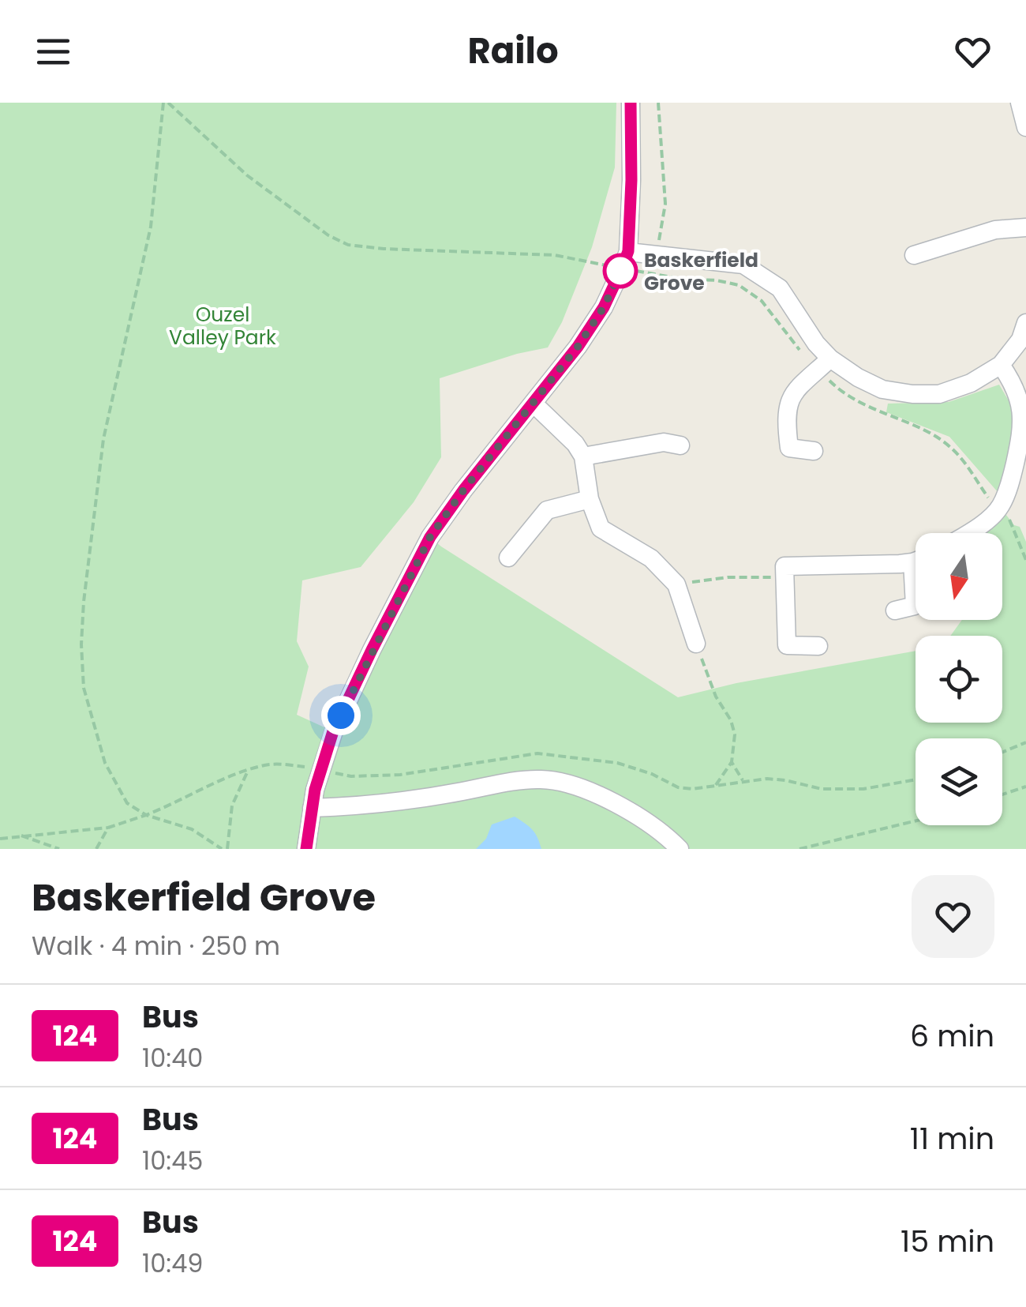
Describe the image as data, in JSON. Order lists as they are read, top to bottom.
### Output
{
  "parks": ["Ouzel Valley Park"],
  "places": ["Baskerfield Grove"],
  "lines": ["bus line 124"],
  "north": "bottom",
  "page": {
    "header": "Railo",
    "heading": ["Baskerfield Grove", "Walk · 4 min · 250 m"],
    "list": [
      {
        "mark": "124",
        "name": "Bus",
        "note": "10:40",
        "value": "6 min"
      },
      {
        "mark": "124",
        "name": "Bus",
        "note": "10:45",
        "value": "11 min"
      },
      {
        "mark": "124",
        "name": "Bus",
        "note": "10:49",
        "value": "15 min"
      }
    ]
  }
}
